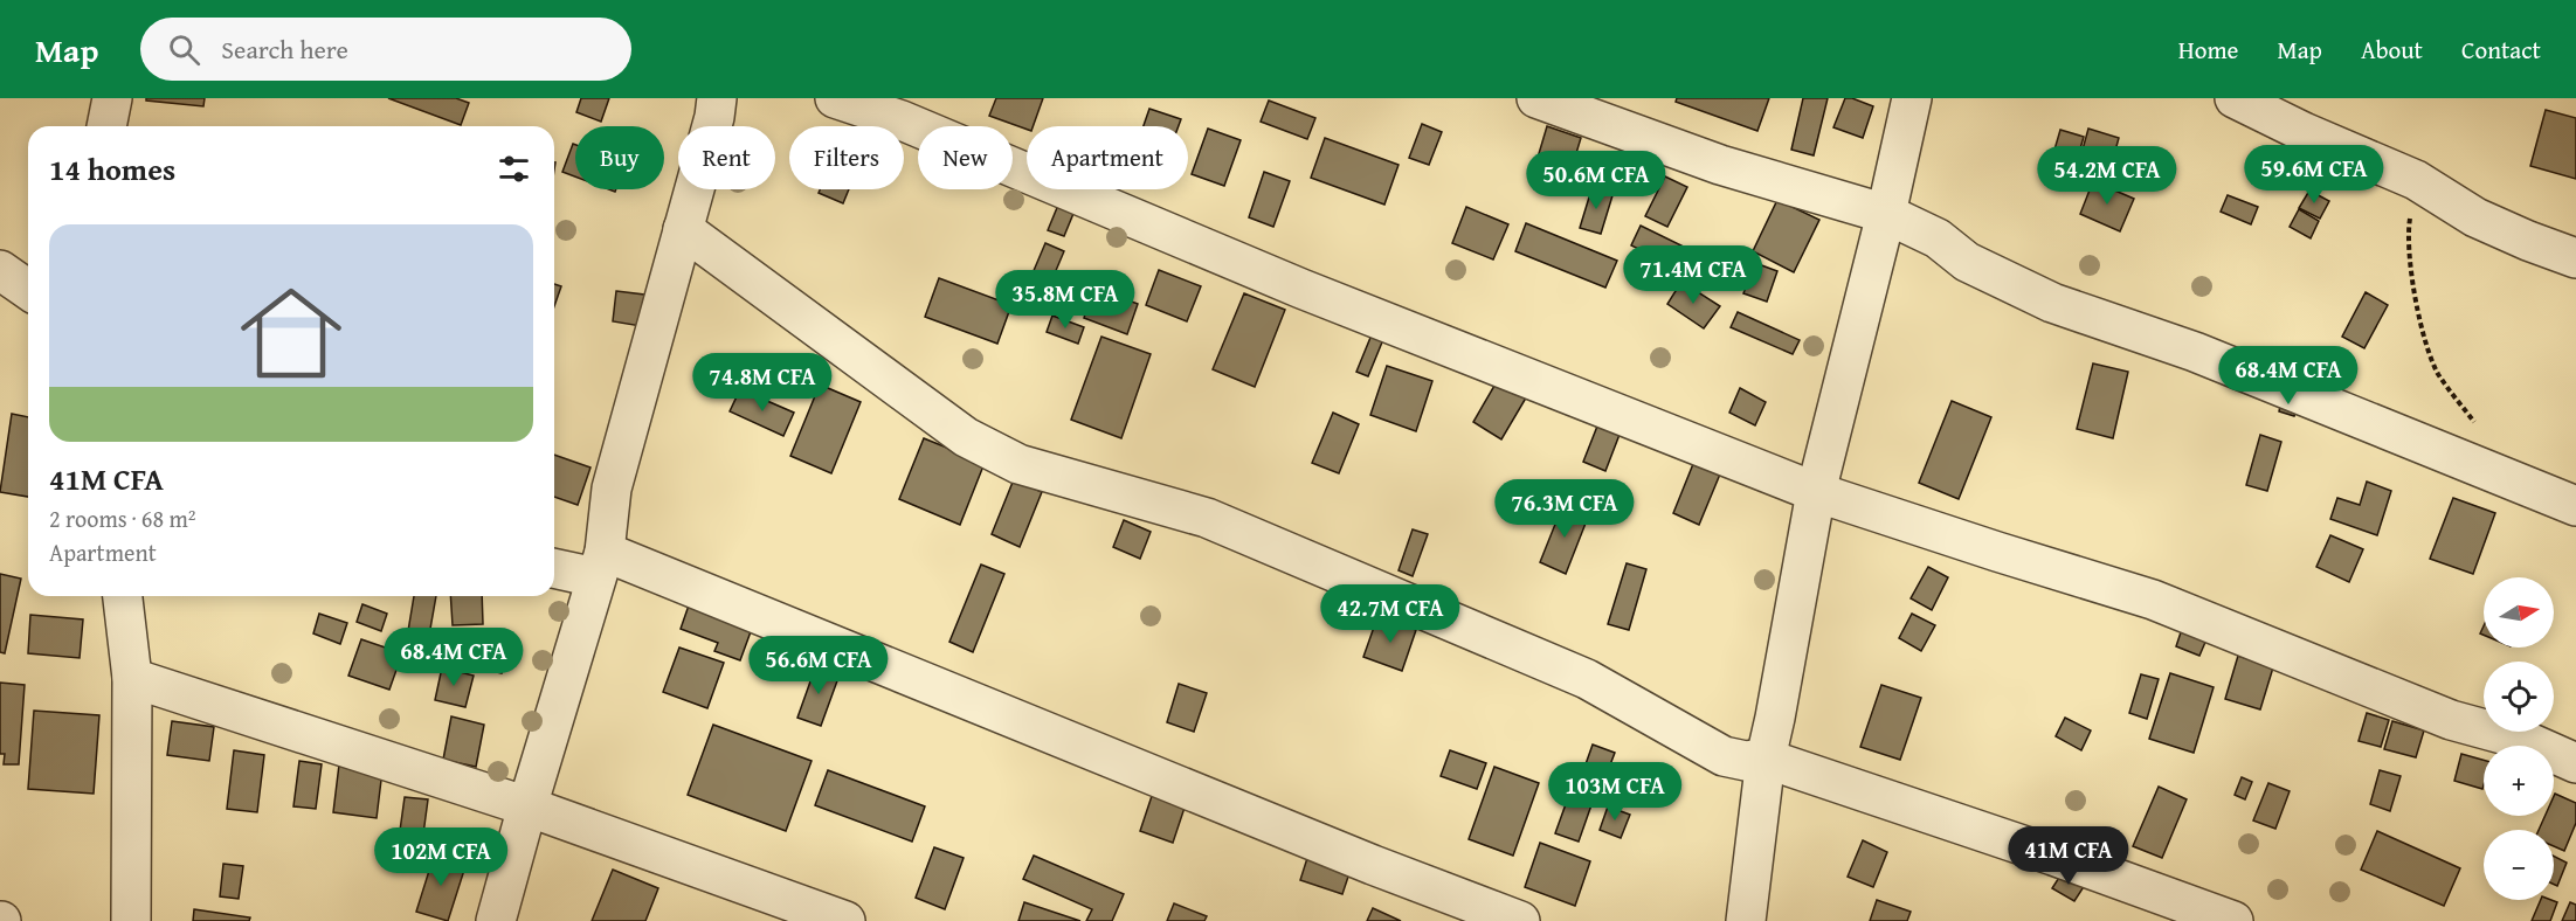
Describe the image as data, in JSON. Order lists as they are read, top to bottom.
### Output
{
  "north": "right",
  "page": {
    "header": "Map",
    "search": "Search here",
    "nav": [
      "Home",
      "Map",
      "About",
      "Contact"
    ],
    "chip": [
      "Buy",
      "Rent",
      "Filters",
      "New",
      "Apartment"
    ],
    "heading": "14 homes",
    "price": [
      "59.6M CFA",
      "54.2M CFA",
      "50.6M CFA",
      "71.4M CFA",
      "35.8M CFA",
      "68.4M CFA",
      "74.8M CFA",
      "76.3M CFA",
      "42.7M CFA",
      "68.4M CFA",
      "56.6M CFA",
      "103M CFA",
      "41M CFA",
      "102M CFA"
    ],
    "list": [
      {
        "name": "41M CFA",
        "note": "2 rooms · 68 m² · Apartment"
      }
    ],
    "map_buttons": ["+", "−"]
  }
}
